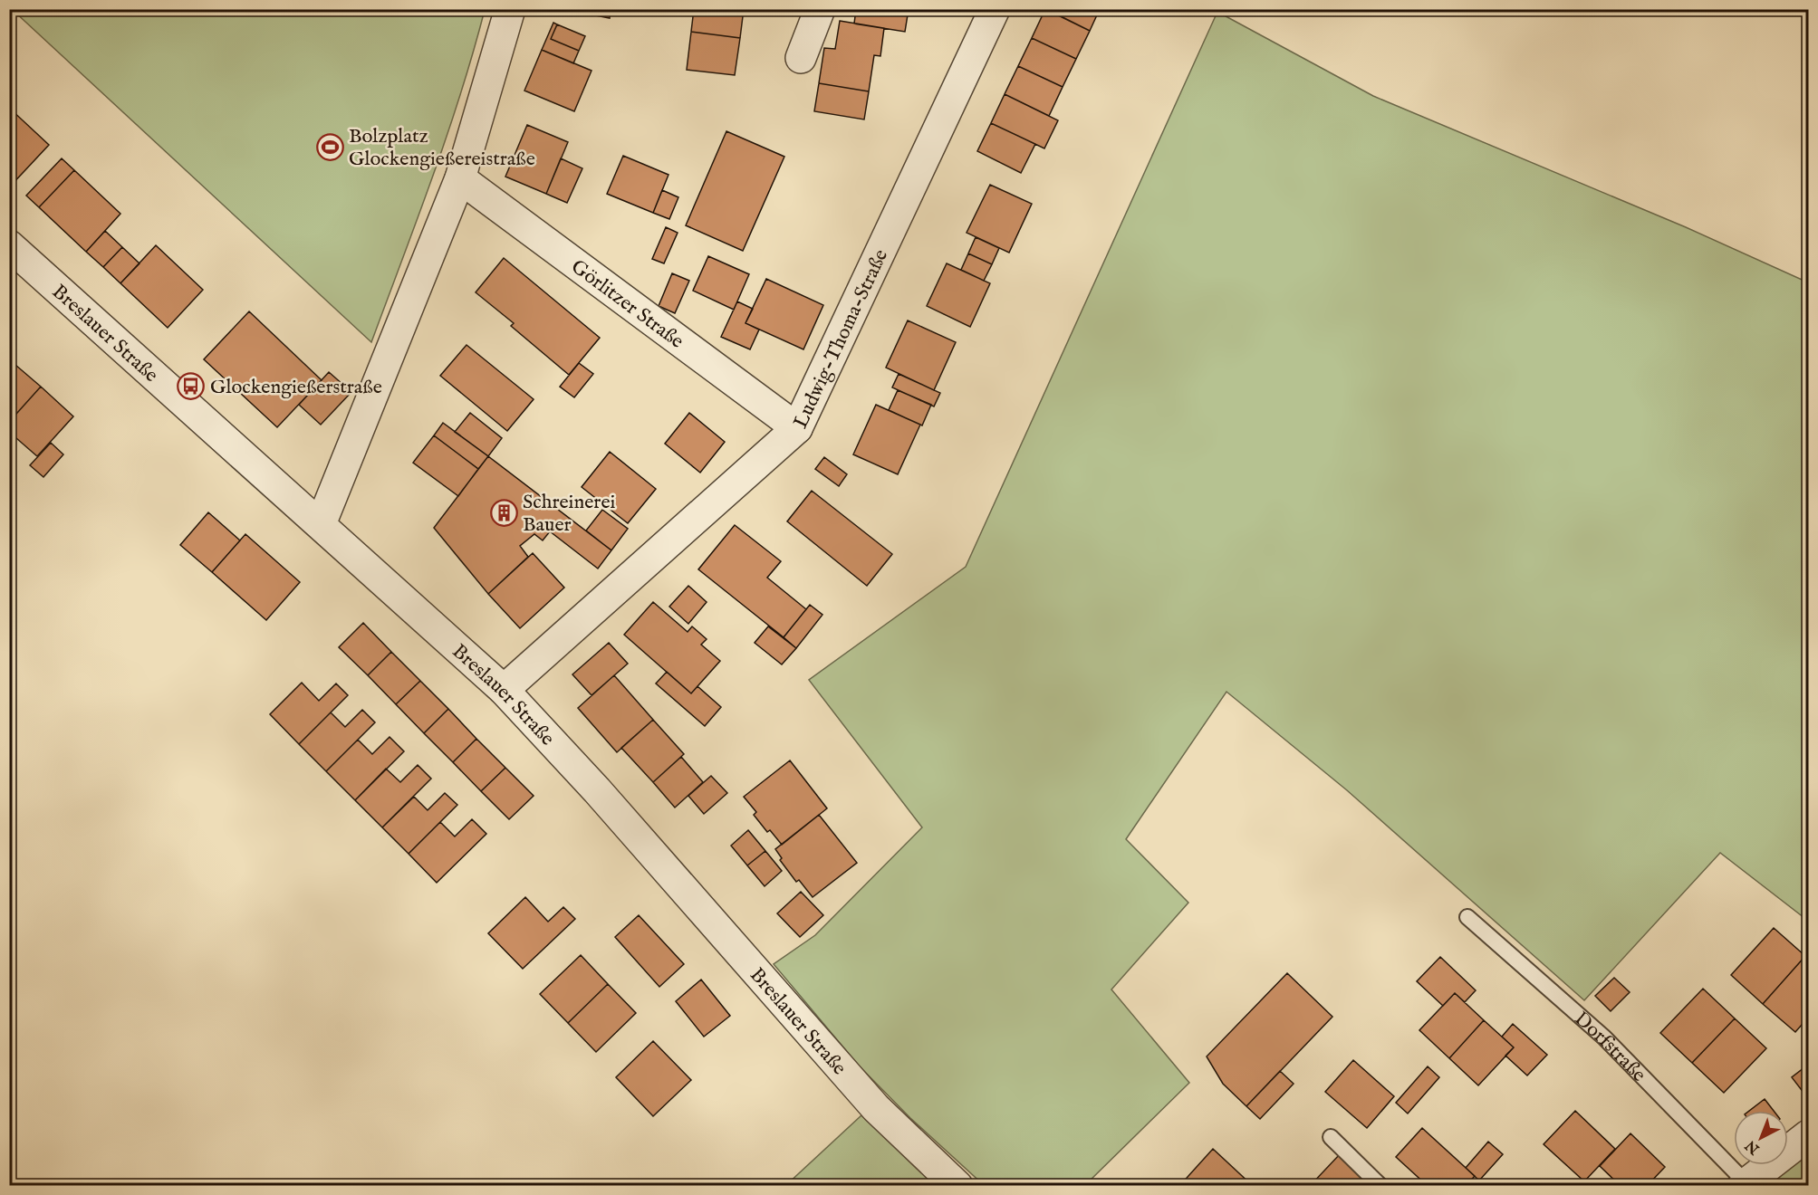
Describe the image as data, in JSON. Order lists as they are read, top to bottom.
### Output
{
  "streets": {
    "street": [
      "Görlitzer Straße",
      "Breslauer Straße",
      "Ludwig-Thoma-Straße",
      "Dorfstraße"
    ]
  },
  "crossings": [
    ["Görlitzer Straße", "Ludwig-Thoma-Straße"],
    ["Breslauer Straße", "Ludwig-Thoma-Straße"]
  ],
  "places": {
    "sports": ["Bolzplatz Glockengießereistraße"],
    "bus stop": ["Glockengießerstraße"],
    "building": ["Schreinerei Bauer"]
  },
  "north": "bottom left"
}
